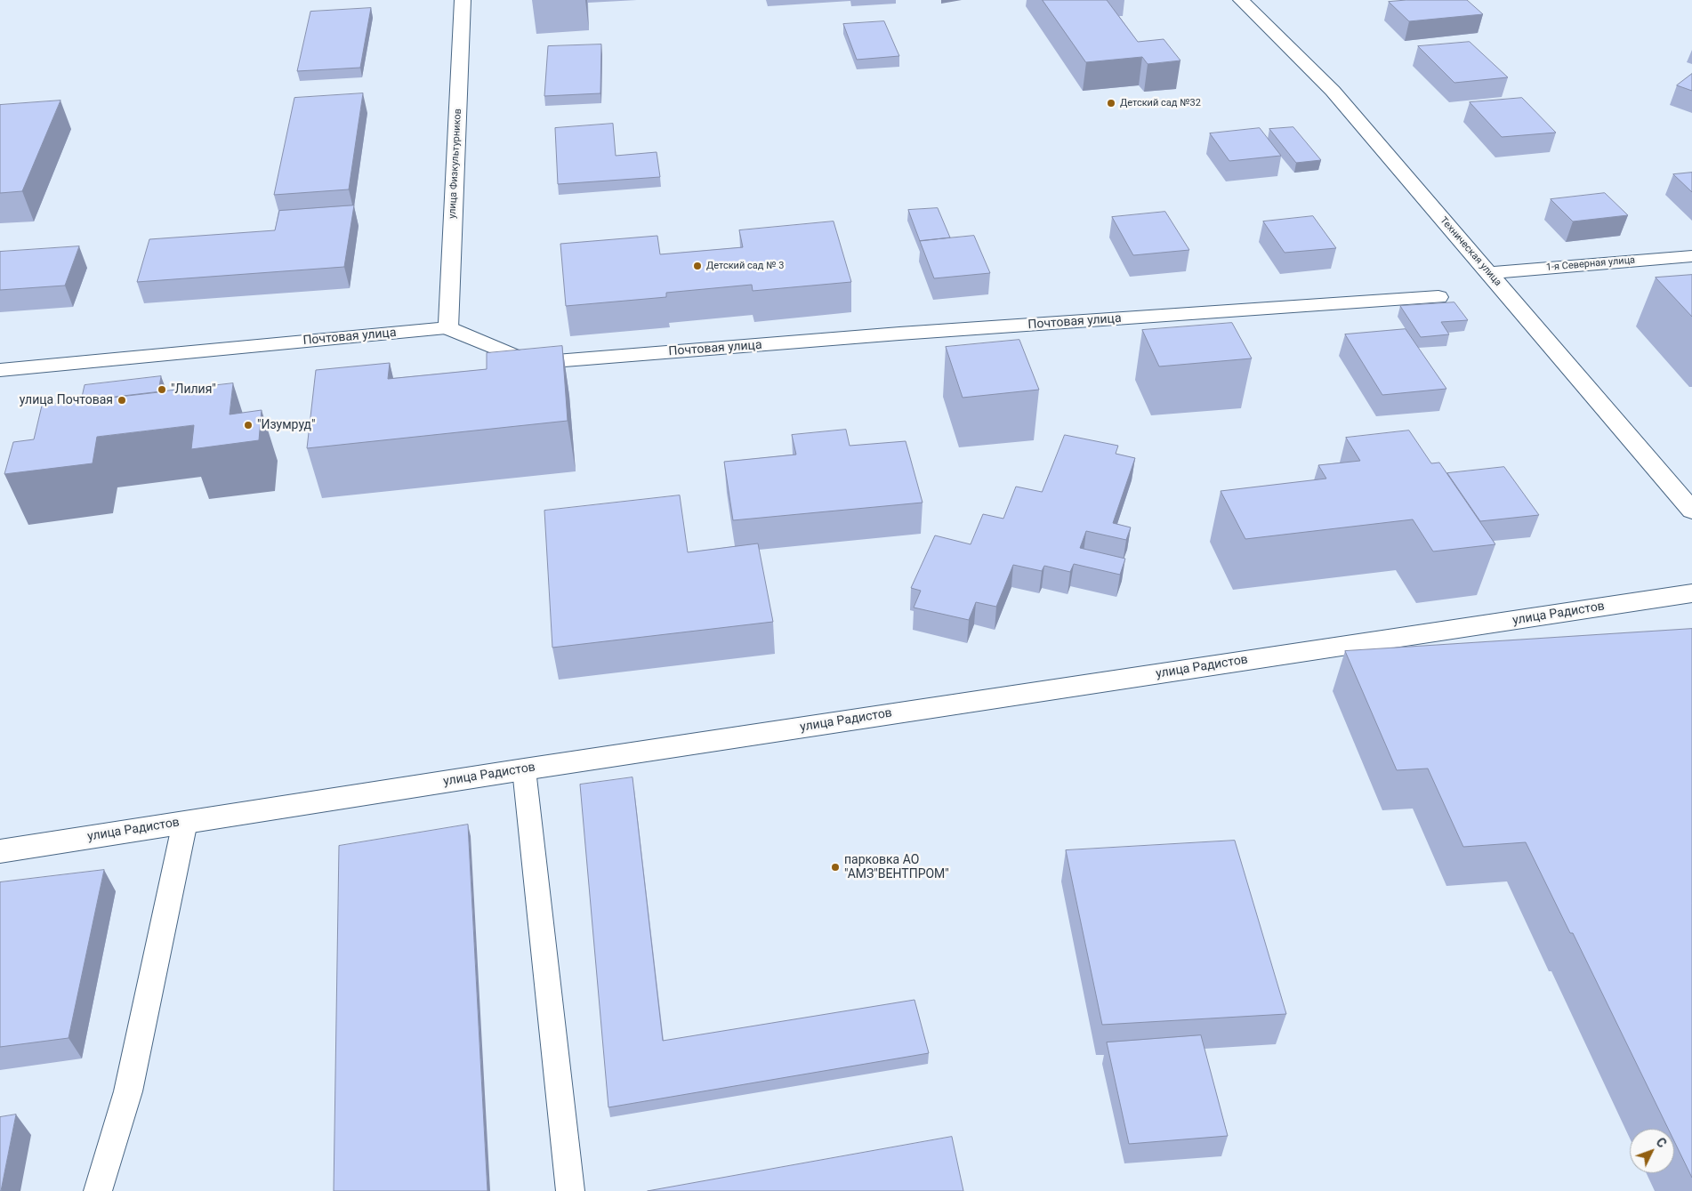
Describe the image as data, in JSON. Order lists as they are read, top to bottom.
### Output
{
  "streets": {
    "street": [
      "улица Физкультурников",
      "Техническая улица",
      "1-я Северная улица",
      "Почтовая улица",
      "улица Радистов"
    ]
  },
  "crossings": [
    ["улица Физкультурников", "Почтовая улица"],
    ["Техническая улица", "1-я Северная улица"]
  ],
  "places": [
    "Детский сад №32",
    "Детский сад № 3",
    "\"Лилия\"",
    "улица Почтовая",
    "\"Изумруд\"",
    "парковка АО \"АМЗ\"ВЕНТПРОМ\""
  ],
  "north": "top right"
}
